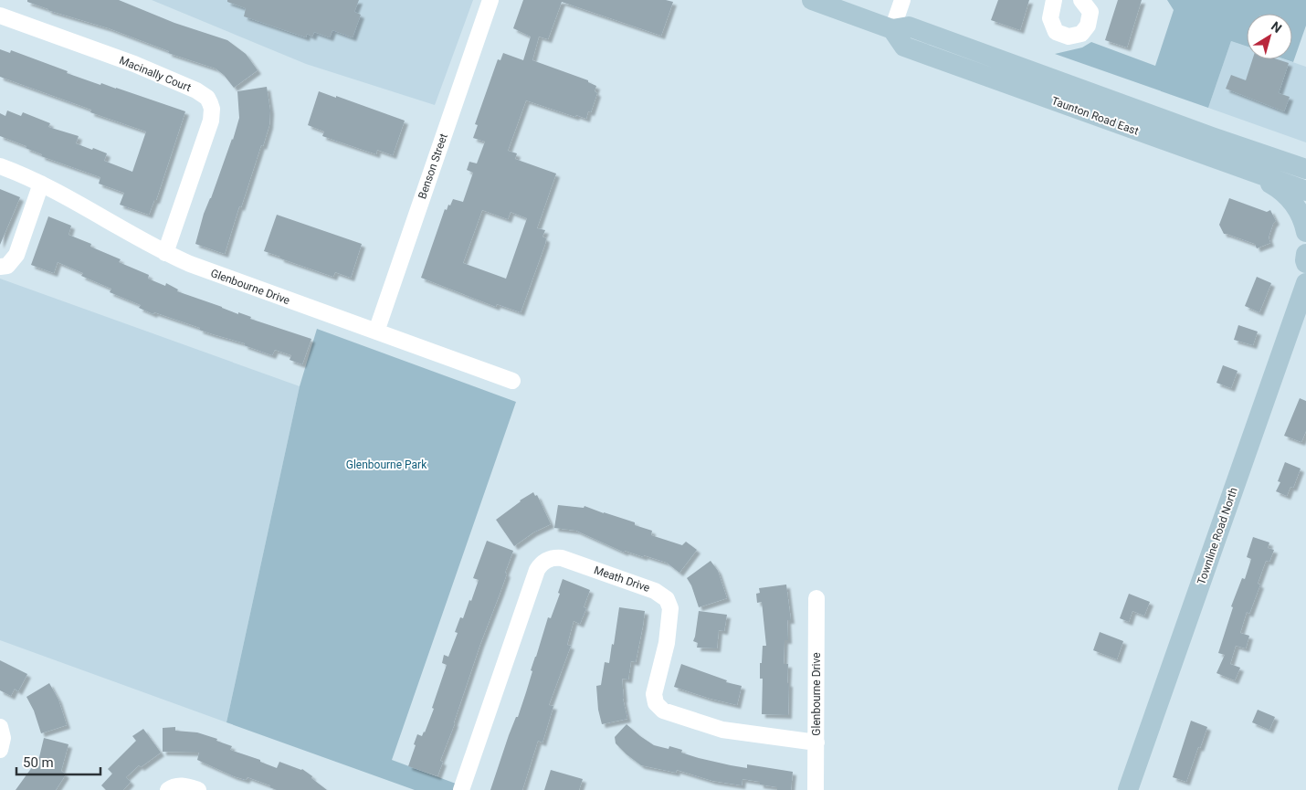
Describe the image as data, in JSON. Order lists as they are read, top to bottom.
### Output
{
  "streets": {
    "main road": ["Taunton Road East", "Townline Road North"],
    "street": [
      "Macinally Court",
      "Benson Street",
      "Glenbourne Drive",
      "Meath Drive"
    ]
  },
  "crossings": [
    ["Macinally Court", "Glenbourne Drive"],
    ["Benson Street", "Glenbourne Drive"],
    ["Glenbourne Drive", "Meath Drive"]
  ],
  "parks": ["Glenbourne Park"],
  "scale_bar": "50 m",
  "north": "top right"
}
